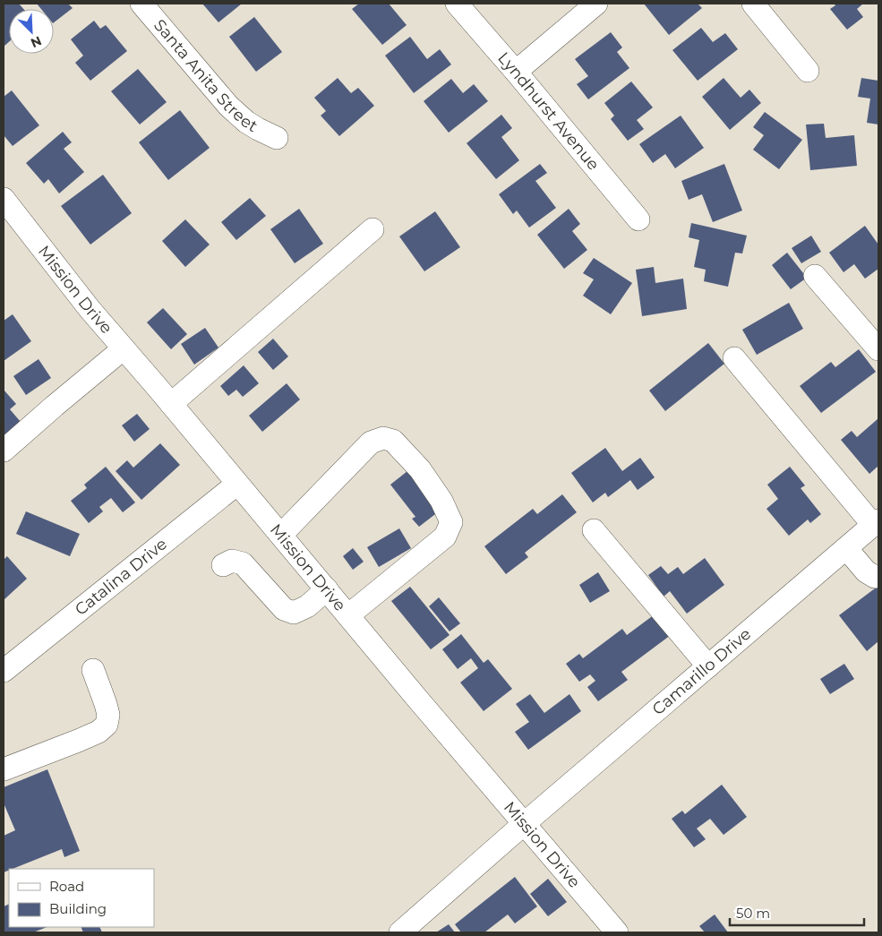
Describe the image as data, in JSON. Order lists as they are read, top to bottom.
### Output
{
  "streets": {
    "street": [
      "Santa Anita Street",
      "Lyndhurst Avenue",
      "Mission Drive",
      "Catalina Drive",
      "Camarillo Drive"
    ]
  },
  "crossings": [
    ["Mission Drive", "Catalina Drive"],
    ["Mission Drive", "Camarillo Drive"]
  ],
  "legend": ["Road", "Building"],
  "scale_bar": "50 m",
  "north": "bottom right"
}
